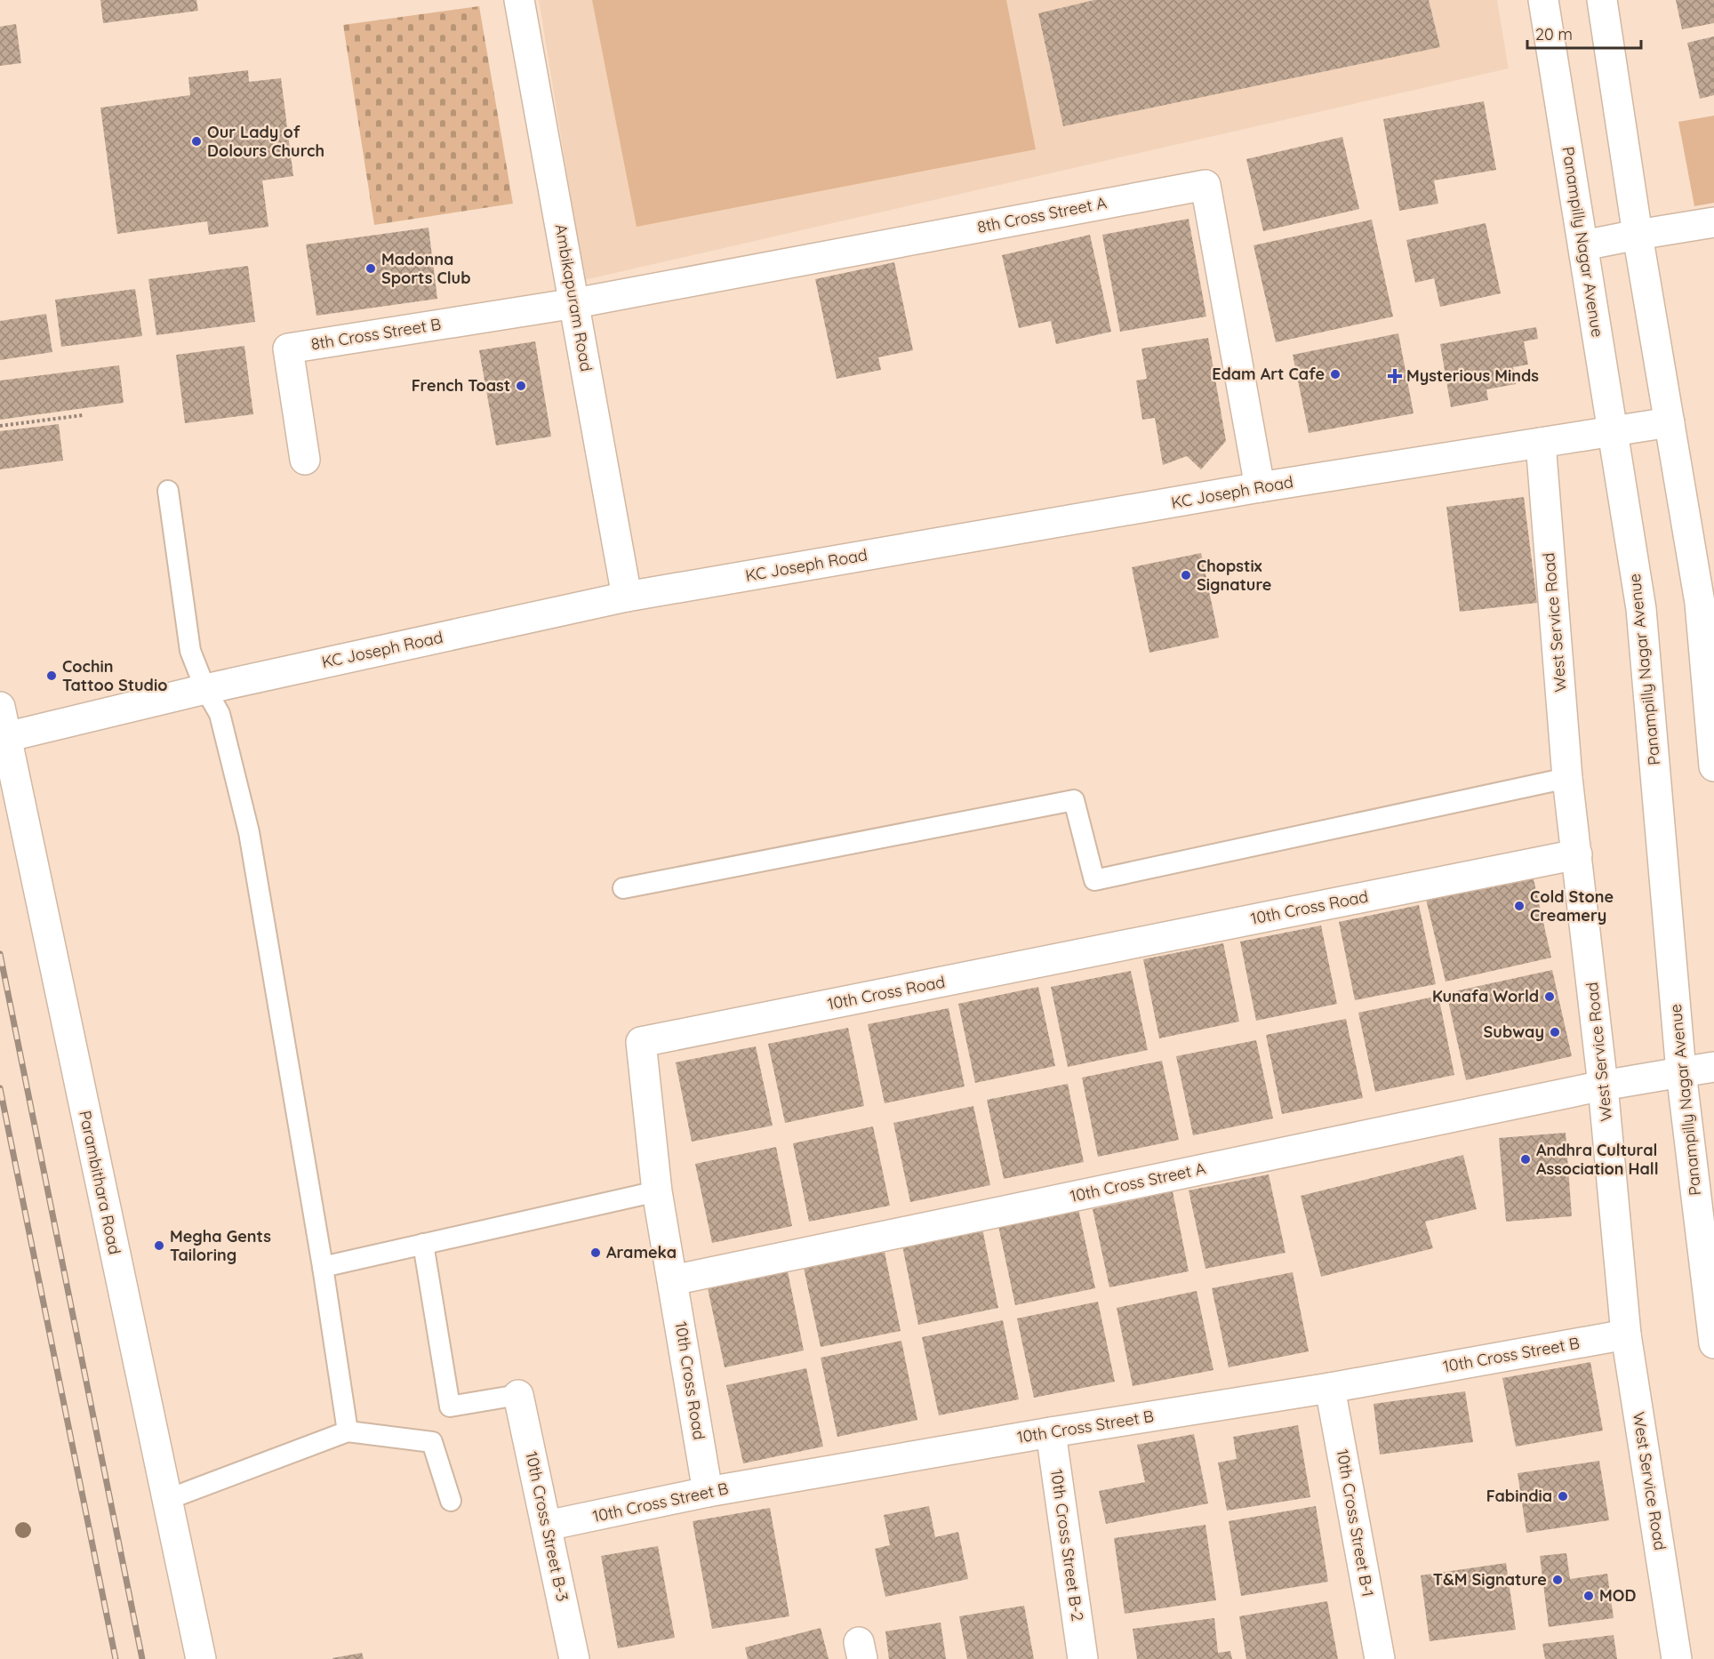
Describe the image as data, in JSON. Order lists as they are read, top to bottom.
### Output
{
  "streets": {
    "street": [
      "8th Cross Street A",
      "Panampilly Nagar Avenue",
      "Ambikapuram Road",
      "8th Cross Street B",
      "KC Joseph Road",
      "West Service Road",
      "10th Cross Road",
      "Parambithara Road",
      "10th Cross Street A",
      "10th Cross Street B",
      "10th Cross Street B-1",
      "10th Cross Street B-3",
      "10th Cross Street B-2"
    ]
  },
  "crossings": [
    ["8th Cross Street A", "Ambikapuram Road"],
    ["8th Cross Street A", "8th Cross Street B"],
    ["8th Cross Street A", "KC Joseph Road"],
    ["Panampilly Nagar Avenue", "KC Joseph Road"],
    ["Ambikapuram Road", "8th Cross Street B"],
    ["Ambikapuram Road", "KC Joseph Road"],
    ["KC Joseph Road", "West Service Road"],
    ["KC Joseph Road", "Parambithara Road"],
    ["West Service Road", "10th Cross Road"],
    ["West Service Road", "10th Cross Street A"],
    ["West Service Road", "10th Cross Street B"],
    ["10th Cross Road", "10th Cross Street A"],
    ["10th Cross Road", "10th Cross Street B"],
    ["10th Cross Street B", "10th Cross Street B-1"],
    ["10th Cross Street B", "10th Cross Street B-3"],
    ["10th Cross Street B", "10th Cross Street B-2"]
  ],
  "places": {
    "other": [
      "Our Lady of Dolours Church",
      "Madonna Sports Club",
      "Edam Art Cafe",
      "French Toast",
      "Chopstix Signature",
      "Cochin Tattoo Studio",
      "Cold Stone Creamery",
      "Kunafa World",
      "Subway",
      "Andhra Cultural Association Hall",
      "Megha Gents Tailoring",
      "Arameka",
      "Fabindia",
      "T&M Signature",
      "MOD"
    ],
    "health": ["Mysterious Minds"]
  },
  "scale_bar": "20 m"
}
